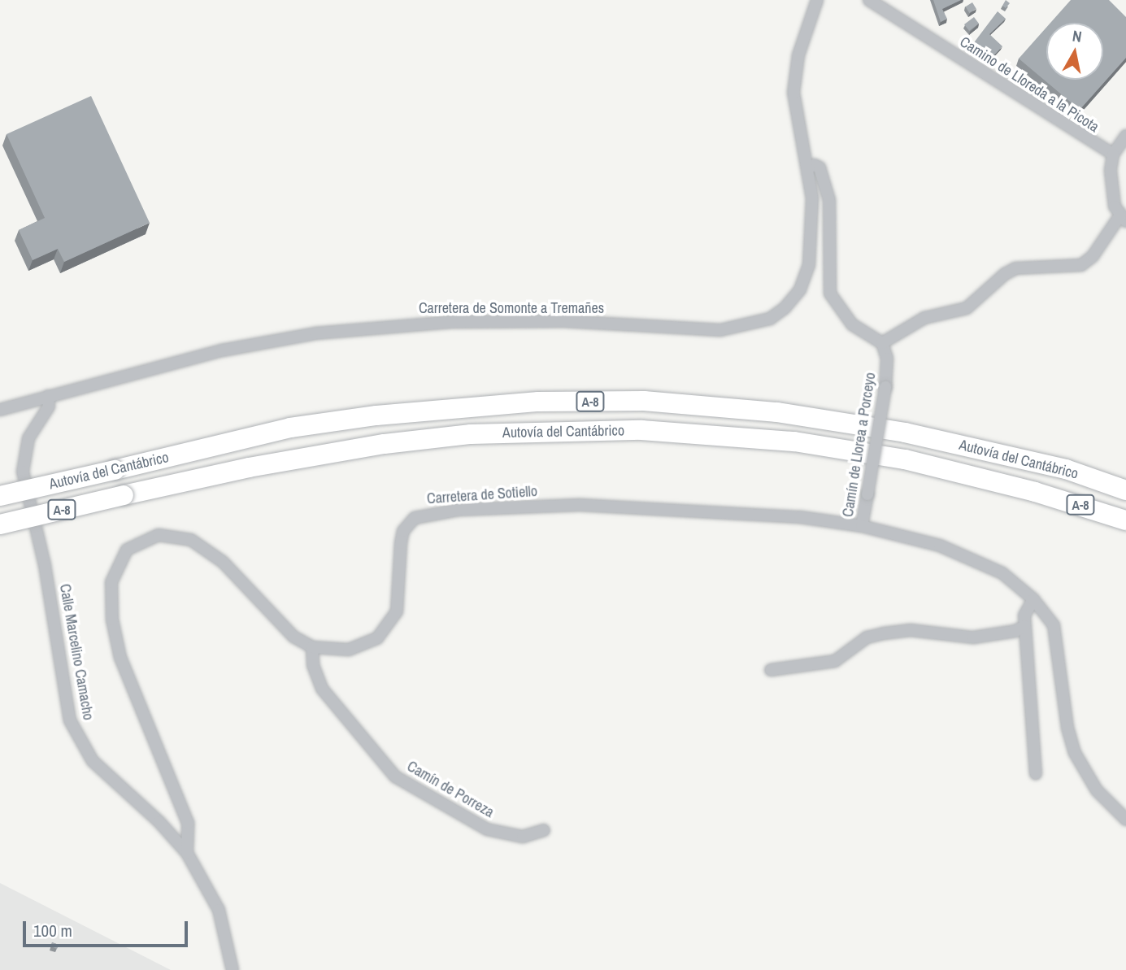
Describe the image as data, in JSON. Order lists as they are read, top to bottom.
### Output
{
  "streets": {
    "highway": ["A-8", "Autovía del Cantábrico"],
    "street": [
      "Camino de Lloreda a la Picota",
      "Carretera de Somonte a Tremañes",
      "Camín de Llorea a Porceyo",
      "Carretera de Sotiello",
      "Calle Marcelino Camacho",
      "Camín de Porreza"
    ]
  },
  "crossings": [
    ["Carretera de Somonte a Tremañes", "Calle Marcelino Camacho"],
    ["Camín de Llorea a Porceyo", "Carretera de Sotiello"],
    ["Carretera de Sotiello", "Camín de Porreza"]
  ],
  "scale_bar": "100 m",
  "north": "top"
}
